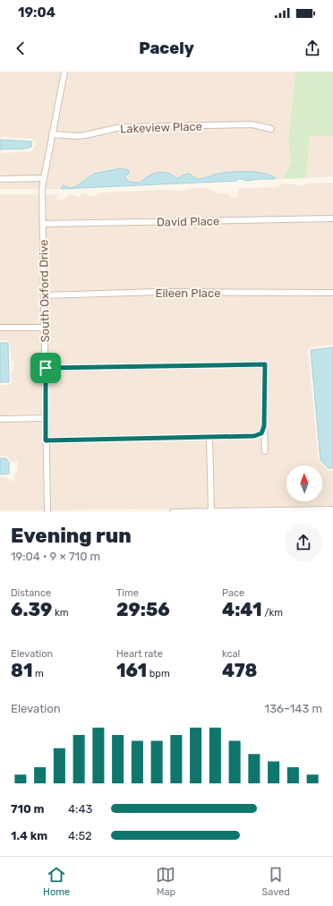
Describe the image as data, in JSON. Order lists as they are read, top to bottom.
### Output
{
  "streets": {
    "street": [
      "Lakeview Place",
      "David Place",
      "South Oxford Drive",
      "Eileen Place"
    ]
  },
  "crossings": [
    ["Lakeview Place", "South Oxford Drive"],
    ["David Place", "South Oxford Drive"],
    ["South Oxford Drive", "Eileen Place"]
  ],
  "north": "top",
  "page": {
    "status": "19:04",
    "header": "Pacely",
    "heading": ["Evening run", "19:04 · 9 × 710 m"],
    "stats": [
      ["Distance", "6.39 km"],
      ["Time", "29:56"],
      ["Pace", "4:41 /km"],
      ["Elevation", "81 m"],
      ["Heart rate", "161 bpm"],
      ["kcal", "478"]
    ],
    "chart": ["Elevation", "136–143 m"],
    "list": [
      {
        "name": "710 m",
        "note": "4:43"
      },
      {
        "name": "1.4 km",
        "note": "4:52"
      }
    ],
    "tabs": ["Home", "Map", "Saved"]
  }
}
